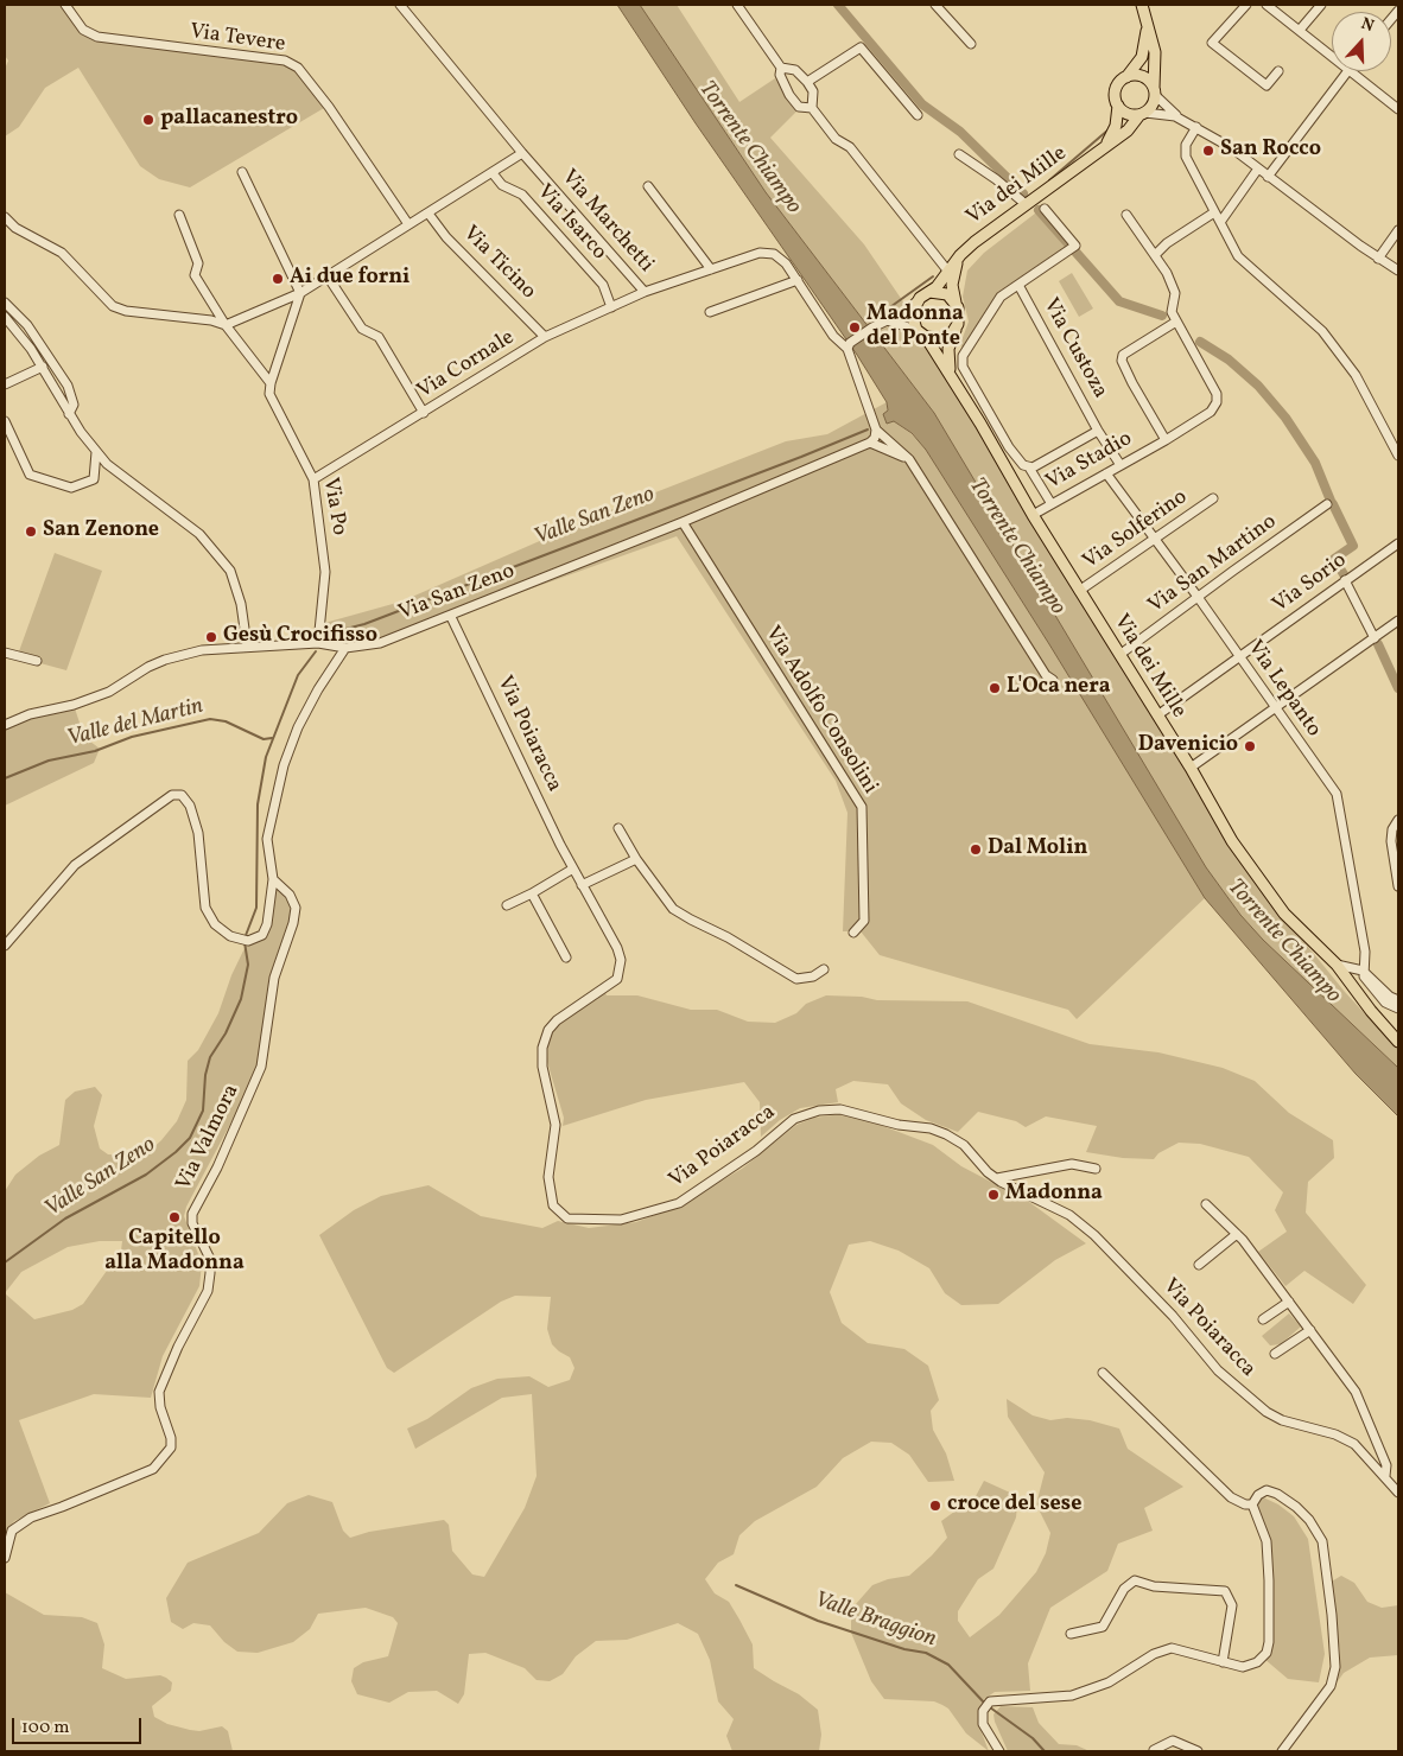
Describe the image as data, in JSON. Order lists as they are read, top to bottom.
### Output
{
  "streets": {
    "main road": ["Via dei Mille"],
    "street": [
      "Via Tevere",
      "Via Marchetti",
      "Via Isarco",
      "Via Ticino",
      "Via Custoza",
      "Via Cornale",
      "Via Stadio",
      "Via Po",
      "Via Solferino",
      "Via San Martino",
      "Via Sorio",
      "Via San Zeno",
      "Via Lepanto",
      "Via Adolfo Consolini",
      "Via Poiaracca",
      "Via Valmora"
    ]
  },
  "crossings": [
    ["Via dei Mille", "Via Stadio"],
    ["Via dei Mille", "Via Solferino"],
    ["Via dei Mille", "Via San Martino"],
    ["Via dei Mille", "Via Sorio"],
    ["Via Marchetti", "Via Cornale"],
    ["Via Isarco", "Via Cornale"],
    ["Via Ticino", "Via Cornale"],
    ["Via Custoza", "Via Stadio"],
    ["Via Cornale", "Via Po"],
    ["Via Stadio", "Via Lepanto"],
    ["Via Po", "Via San Zeno"],
    ["Via Solferino", "Via Lepanto"],
    ["Via San Martino", "Via Lepanto"],
    ["Via Sorio", "Via Lepanto"],
    ["Via San Zeno", "Via Adolfo Consolini"],
    ["Via San Zeno", "Via Poiaracca"]
  ],
  "water": [
    "Torrente Chiampo",
    "Valle San Zeno",
    "Valle del Martin",
    "Valle Braggion"
  ],
  "places": [
    "pallacanestro",
    "San Rocco",
    "Ai due forni",
    "Madonna del Ponte",
    "San Zenone",
    "Gesù Crocifisso",
    "L'Oca nera",
    "Davenicio",
    "Dal Molin",
    "Madonna",
    "Capitello alla Madonna",
    "croce del sese"
  ],
  "scale_bar": "100 m",
  "north": "top"
}
